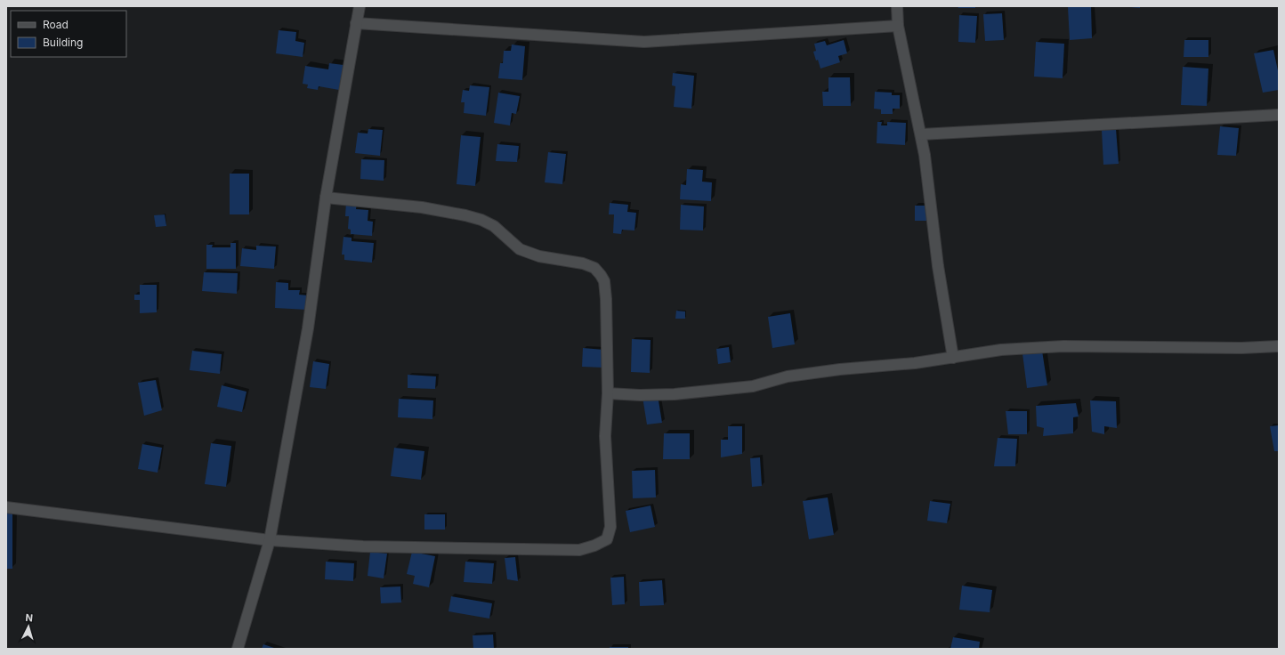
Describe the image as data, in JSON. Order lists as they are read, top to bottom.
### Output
{
  "legend": ["Road", "Building"],
  "north": "top"
}
